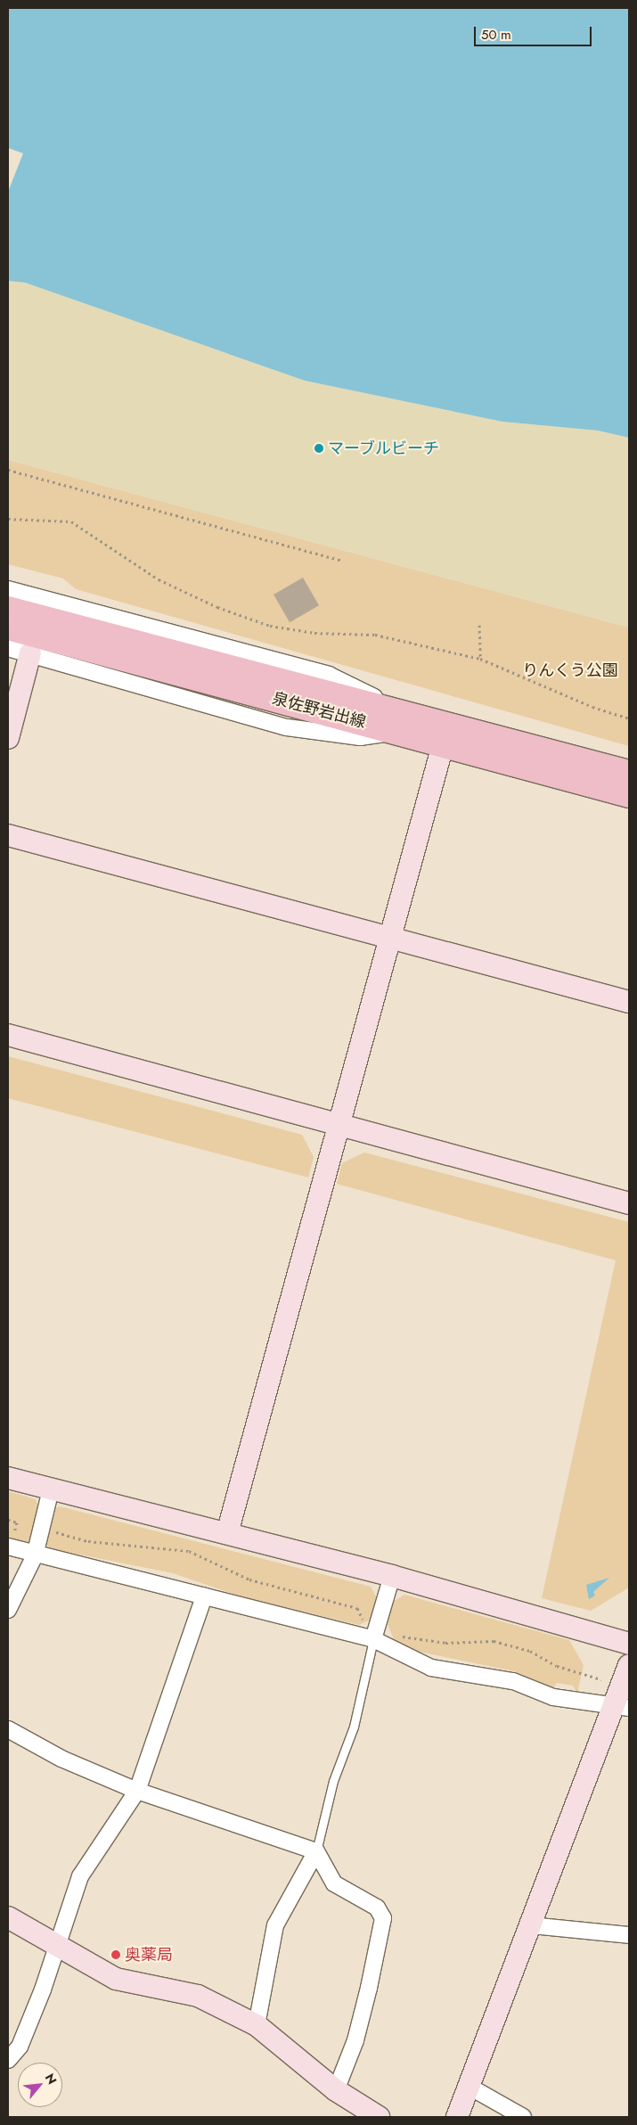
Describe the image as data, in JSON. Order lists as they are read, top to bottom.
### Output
{
  "streets": {
    "main road": ["泉佐野岩出線"]
  },
  "parks": ["りんくう公園"],
  "places": ["マーブルビーチ", "奥薬局"],
  "scale_bar": "50 m",
  "north": "top right"
}
